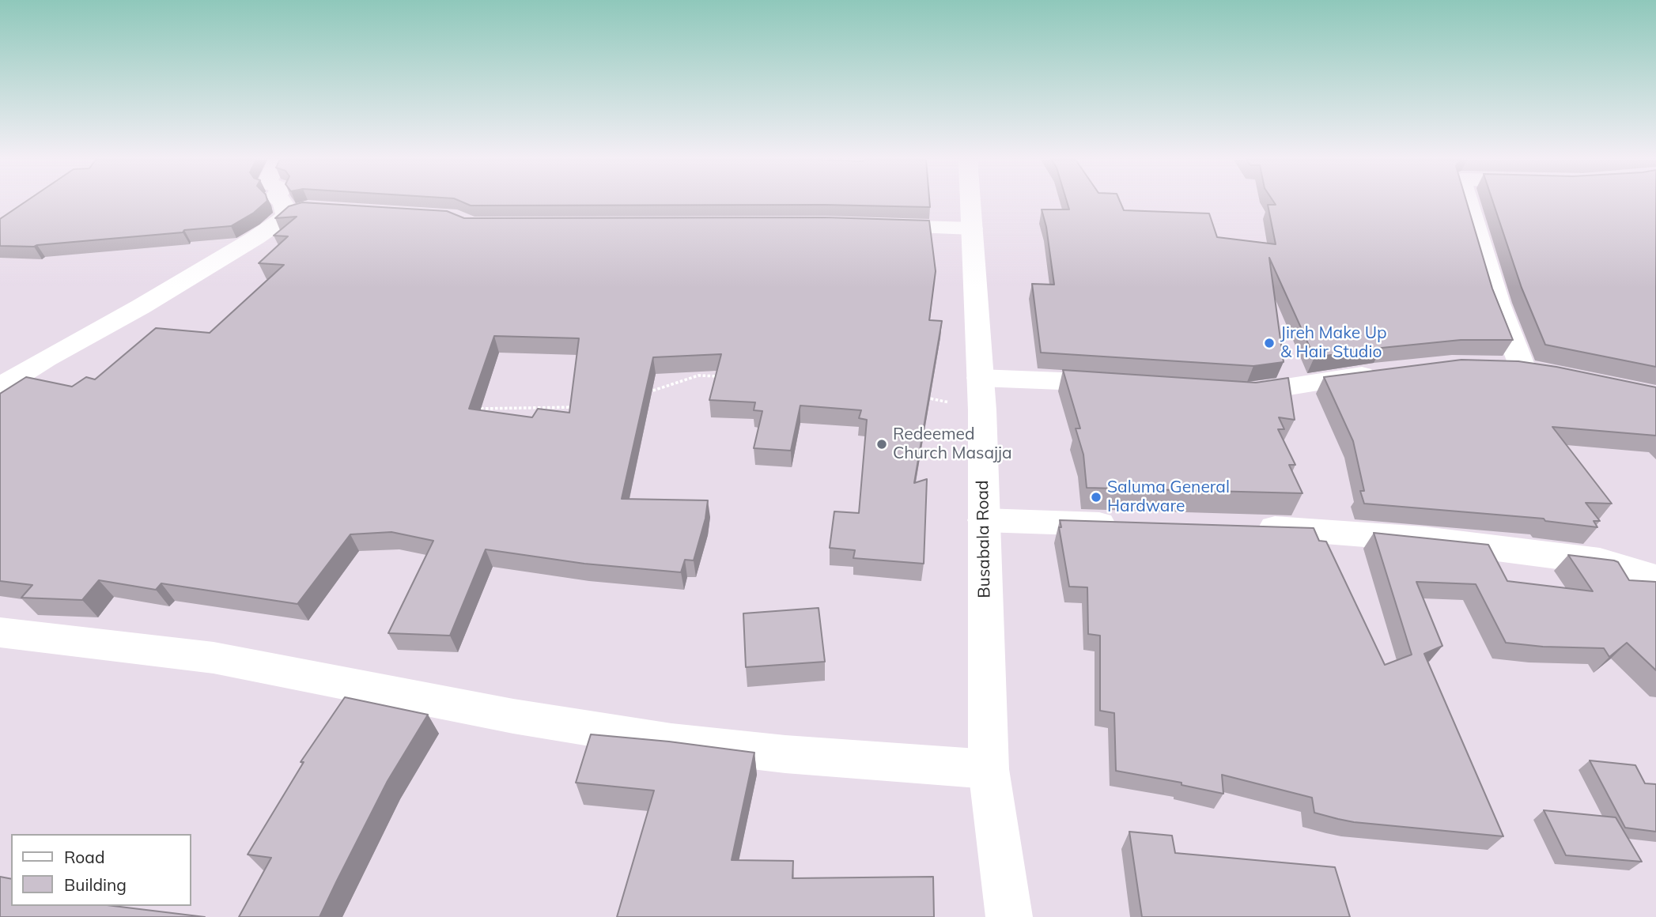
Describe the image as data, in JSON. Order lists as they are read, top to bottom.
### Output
{
  "streets": {
    "street": ["Busabala Road"]
  },
  "places": ["Jireh Make Up & Hair Studio", "Redeemed Church Masajja", "Saluma General Hardware"],
  "legend": ["Road", "Building"]
}
